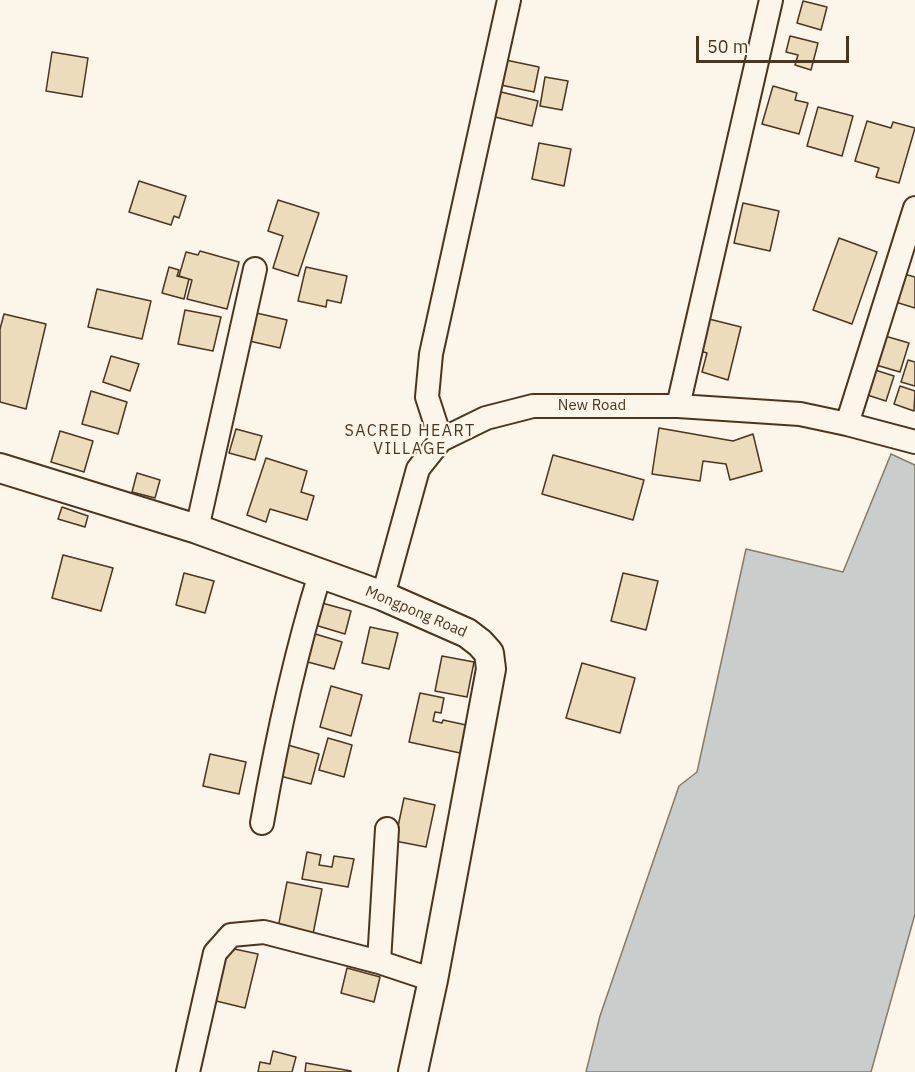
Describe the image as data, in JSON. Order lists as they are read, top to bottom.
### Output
{
  "streets": {
    "main road": ["Mongpong Road"],
    "street": ["New Road"]
  },
  "crossings": [
    ["New Road", "Mongpong Road"]
  ],
  "districts": ["SACRED HEART VILLAGE"],
  "scale_bar": "50 m"
}
